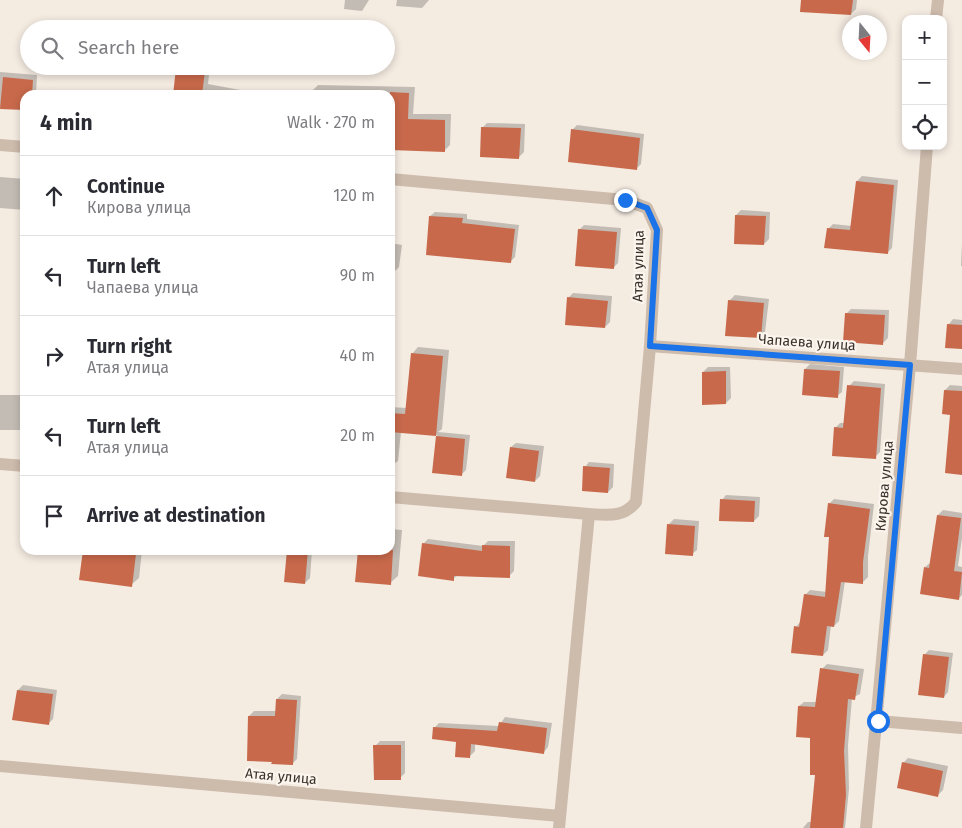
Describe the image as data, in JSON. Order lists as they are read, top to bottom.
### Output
{
  "streets": {
    "street": ["Атая улица", "Чапаева улица", "Кирова улица"]
  },
  "crossings": [
    ["Атая улица", "Чапаева улица"],
    ["Чапаева улица", "Кирова улица"]
  ],
  "north": "bottom",
  "page": {
    "map_buttons": ["+", "−"],
    "search": "Search here",
    "heading": ["4 min", "Walk · 270 m"],
    "list": [
      ["Continue", "Кирова улица", "120 m"],
      ["Turn left", "Чапаева улица", "90 m"],
      ["Turn right", "Атая улица", "40 m"],
      ["Turn left", "Атая улица", "20 m"],
      "Arrive at destination"
    ]
  }
}
